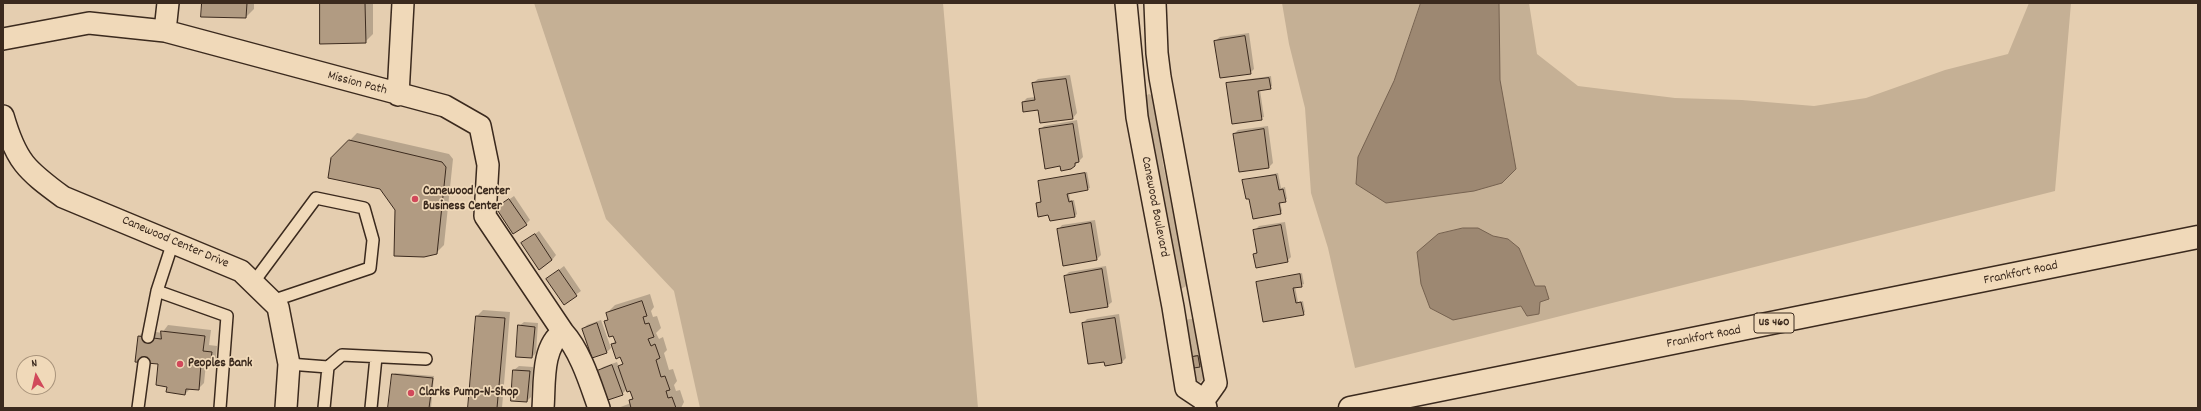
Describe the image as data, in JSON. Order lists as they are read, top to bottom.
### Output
{
  "streets": {
    "main road": ["Frankfort Road", "US 460"],
    "street": ["Mission Path", "Canewood Boulevard", "Canewood Center Drive"]
  },
  "places": ["Canewood Center Business Center", "Peoples Bank", "Clarks Pump-N-Shop"],
  "north": "top"
}
